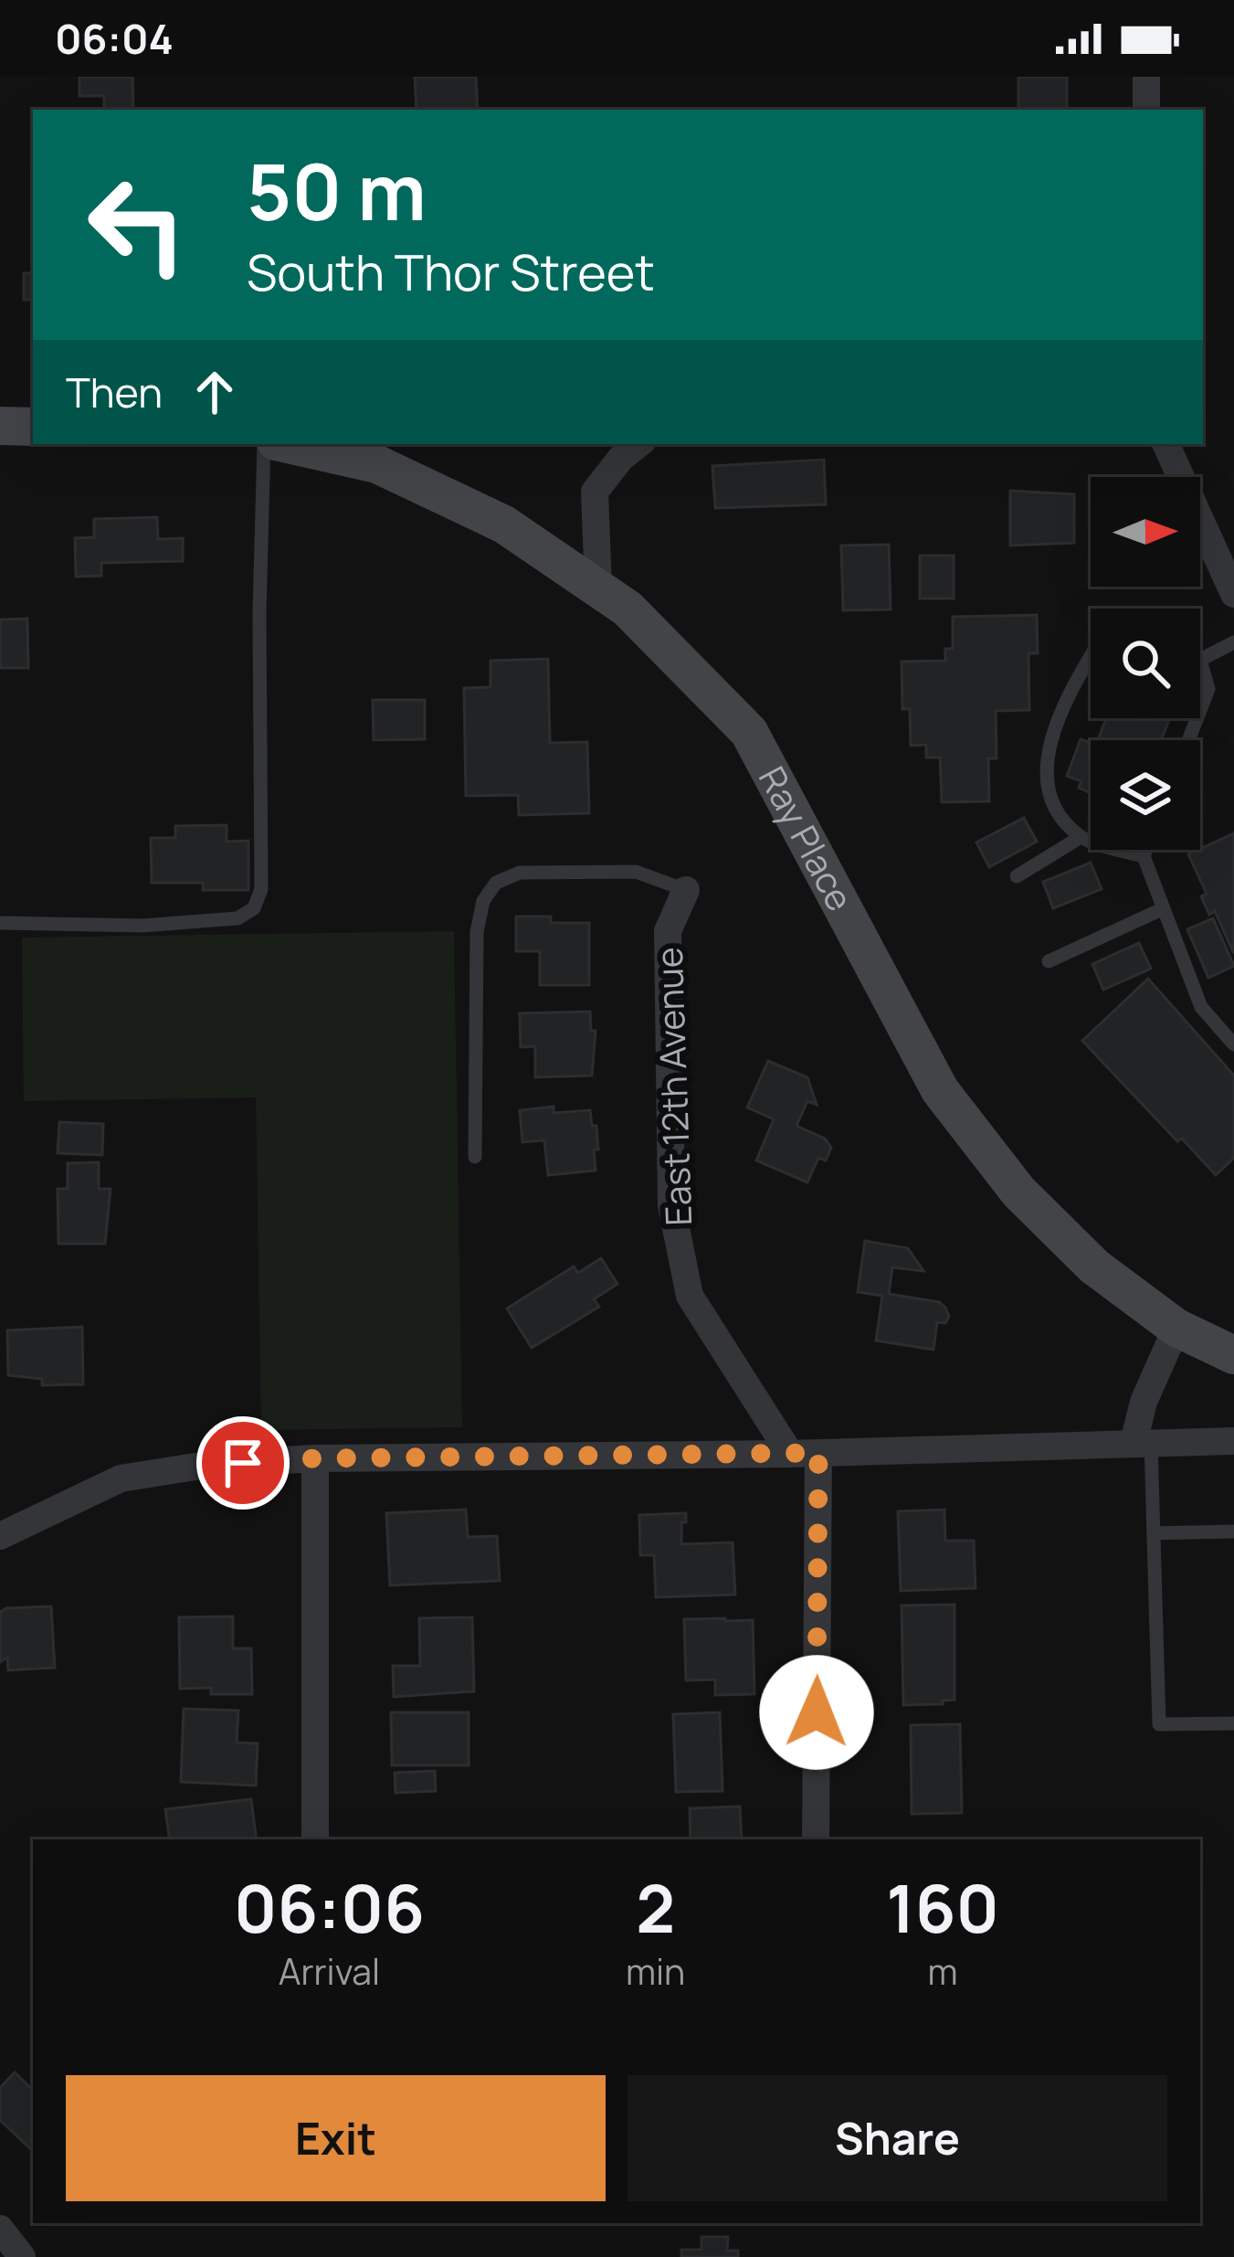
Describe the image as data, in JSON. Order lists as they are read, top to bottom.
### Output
{
  "streets": {
    "main road": ["Ray Place"],
    "street": ["East 12th Avenue"]
  },
  "north": "right",
  "page": {
    "status": "06:04",
    "turn": ["50 m", "South Thor Street"],
    "then": "Then",
    "eta": [
      "06:06",
      "Arrival",
      "2",
      "min",
      "160",
      "m"
    ],
    "buttons": ["Exit", "Share"]
  }
}
